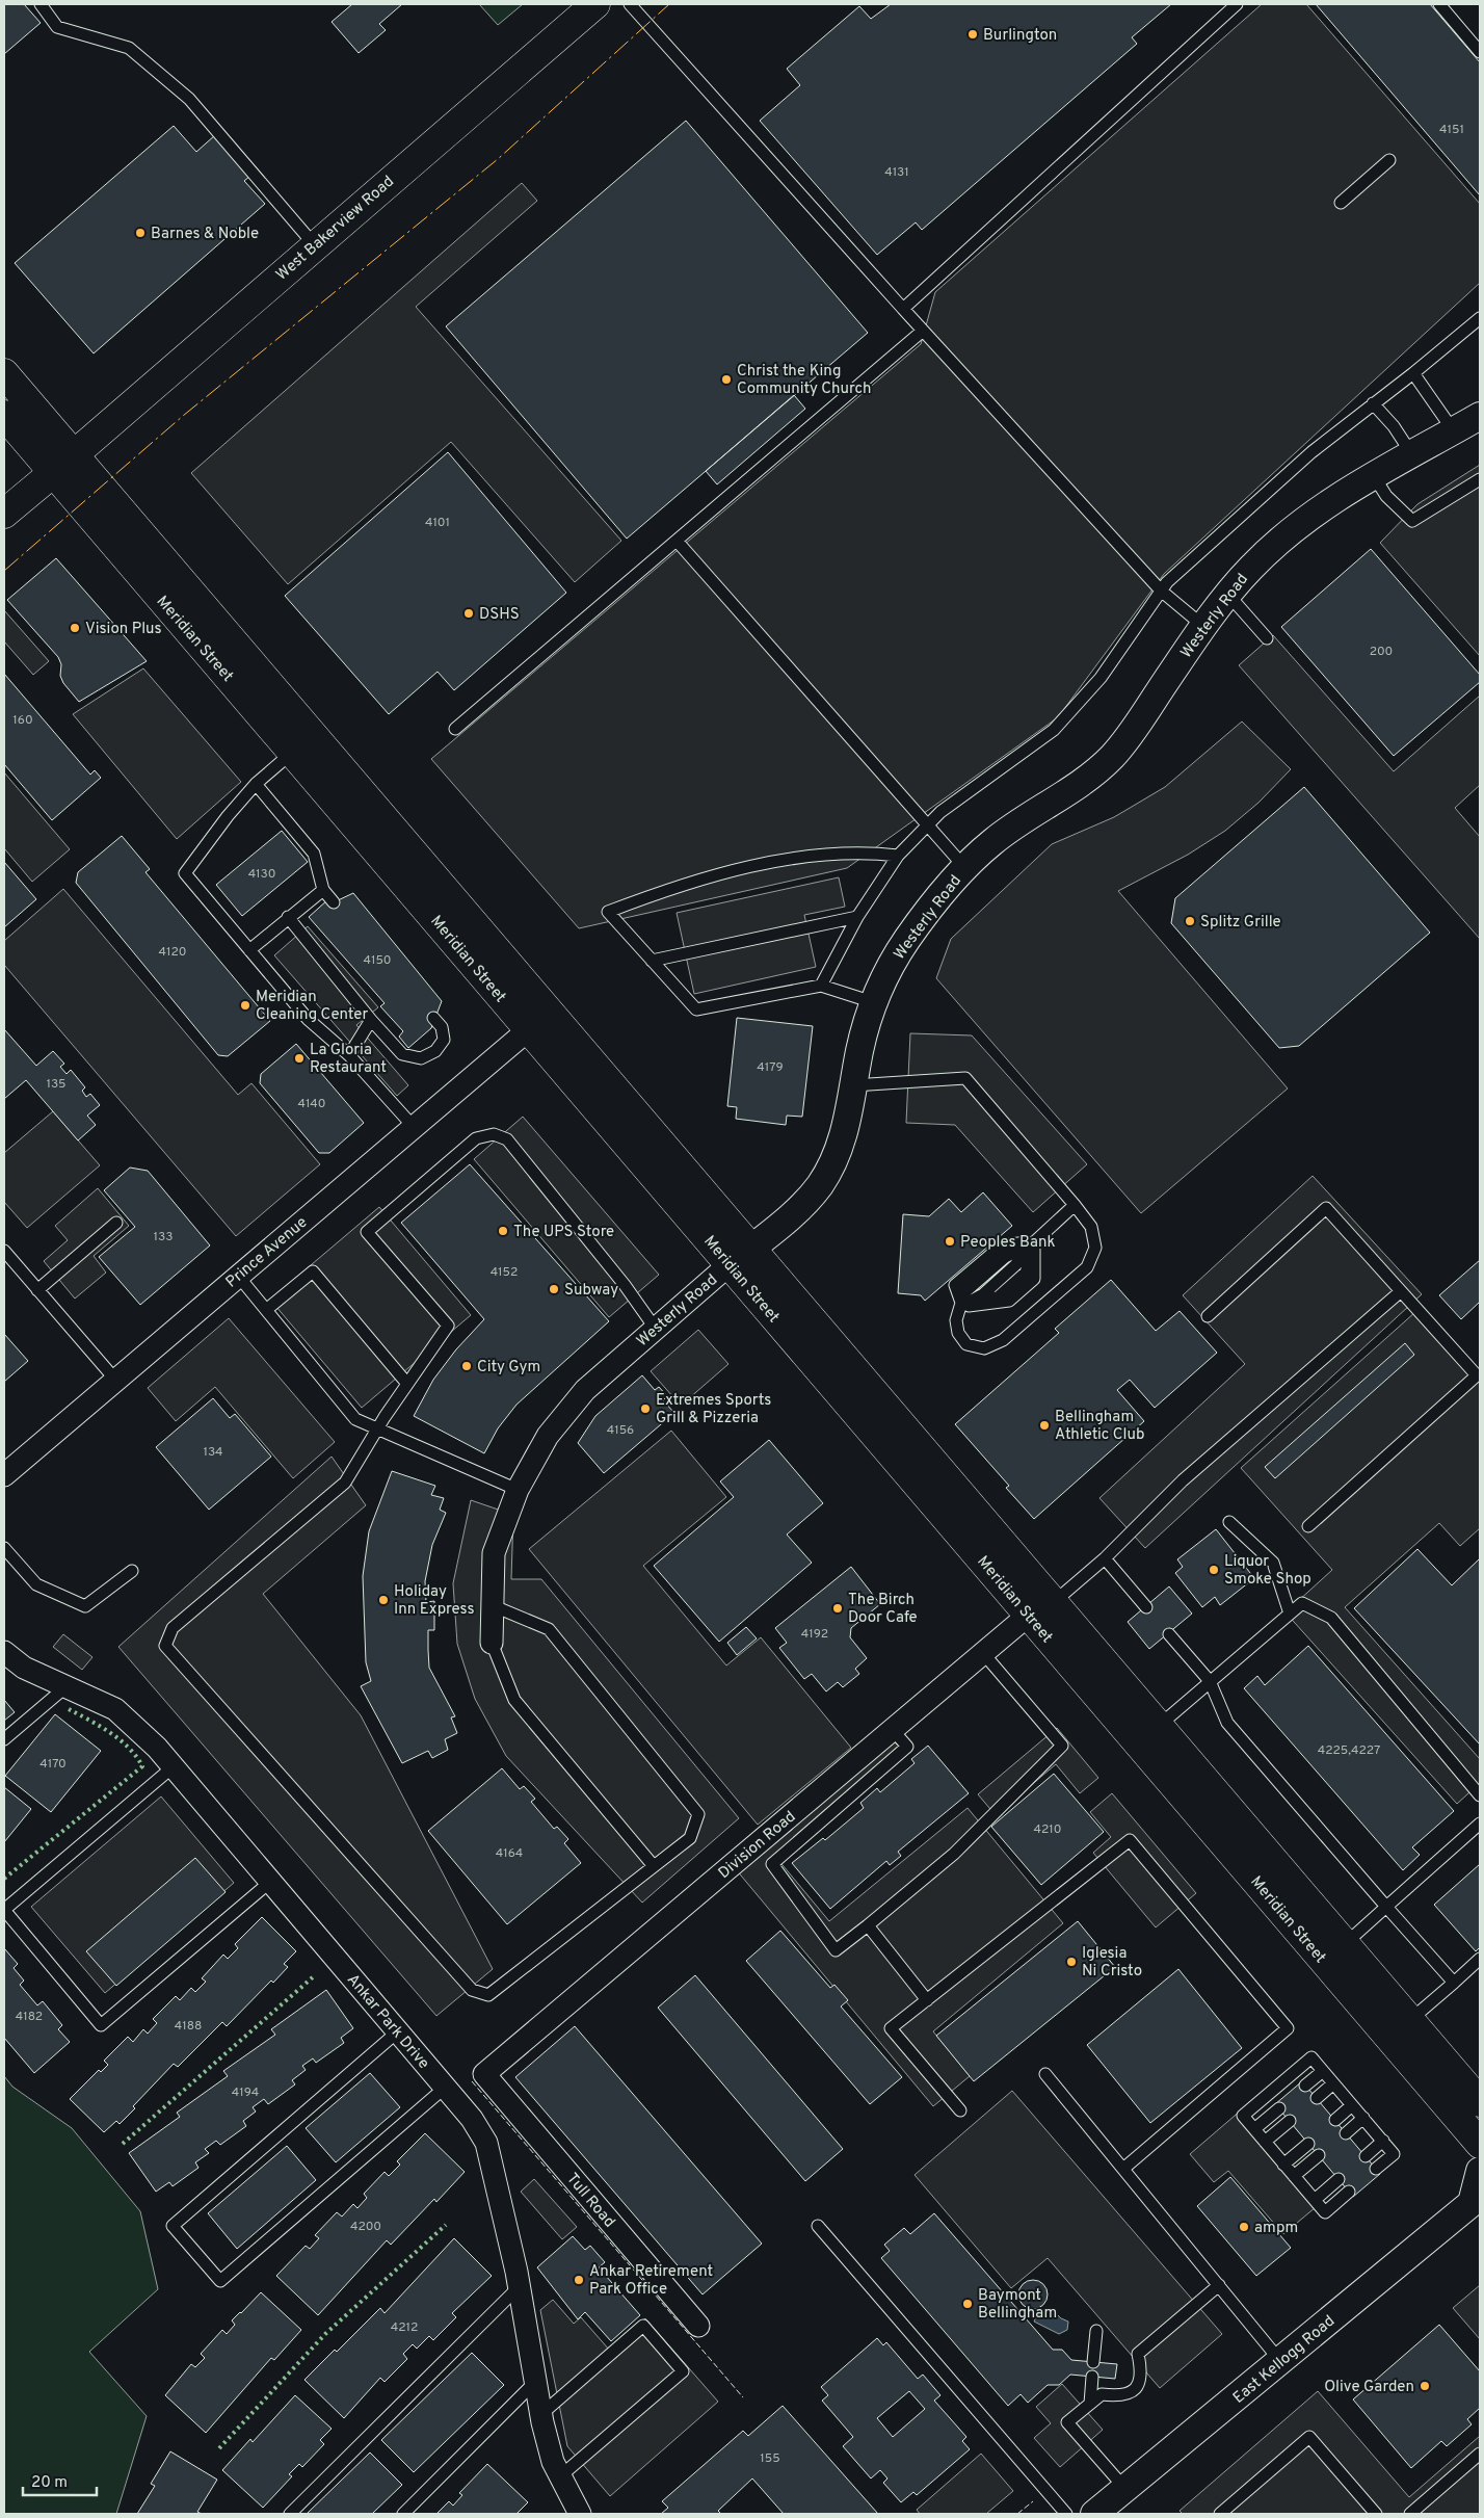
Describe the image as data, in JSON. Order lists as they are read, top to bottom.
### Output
{
  "streets": {
    "main road": ["West Bakerview Road", "Meridian Street"],
    "street": [
      "Westerly Road",
      "Prince Avenue",
      "Division Road",
      "Ankar Park Drive",
      "Tull Road",
      "East Kellogg Road"
    ]
  },
  "crossings": [
    ["West Bakerview Road", "Meridian Street"],
    ["Westerly Road", "Meridian Street"],
    ["Meridian Street", "Prince Avenue"],
    ["Meridian Street", "Division Road"],
    ["Division Road", "Tull Road"]
  ],
  "places": [
    "Burlington",
    "Barnes & Noble",
    "Christ the King Community Church",
    "DSHS",
    "Vision Plus",
    "Splitz Grille",
    "Meridian Cleaning Center",
    "La Gloria Restaurant",
    "The UPS Store",
    "Peoples Bank",
    "Subway",
    "City Gym",
    "Extremes Sports Grill & Pizzeria",
    "Bellingham Athletic Club",
    "Liquor Smoke Shop",
    "Holiday Inn Express",
    "The Birch Door Cafe",
    "Iglesia Ni Cristo",
    "ampm",
    "Ankar Retirement Park Office",
    "Baymont Bellingham",
    "Olive Garden"
  ],
  "house_numbers": [
    "4151",
    "4131",
    "4101",
    "200",
    "160",
    "4130",
    "4120",
    "4150",
    "4179",
    "135",
    "4140",
    "133",
    "4152",
    "4156",
    "134",
    "4192",
    "4225,4227",
    "4170",
    "4210",
    "4164",
    "4182",
    "4188",
    "4194",
    "4200",
    "4212",
    "155"
  ],
  "scale_bar": "20 m"
}
